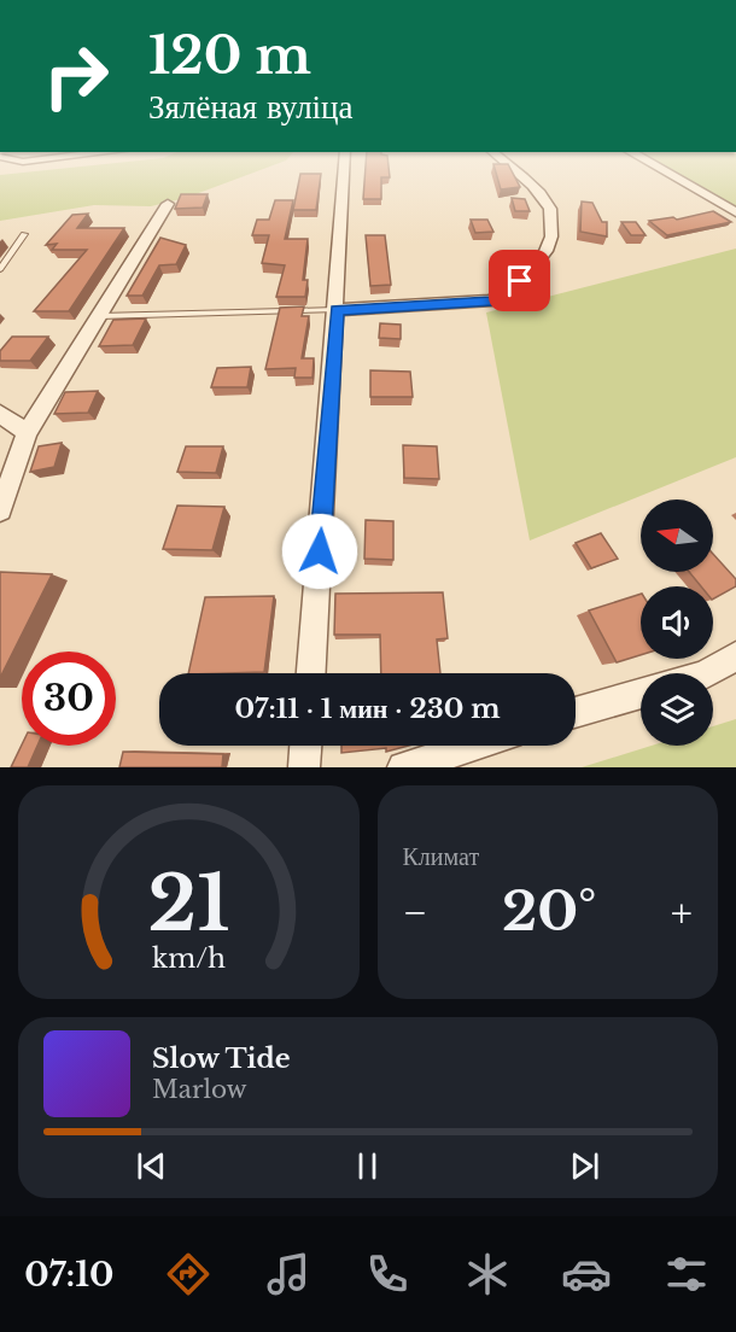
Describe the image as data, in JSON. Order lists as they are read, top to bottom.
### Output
{
  "north": "left",
  "page": {
    "turn": ["120 m", "Зялёная вуліца"],
    "limit": "30",
    "trip": "07:11 · 1 мин · 230 m",
    "tile": "Климат",
    "heat": ["−", "20°", "+"],
    "song": ["Slow Tide", "Marlow"],
    "tabs": "07:10",
    "gauge": ["21", "km/h"]
  }
}
